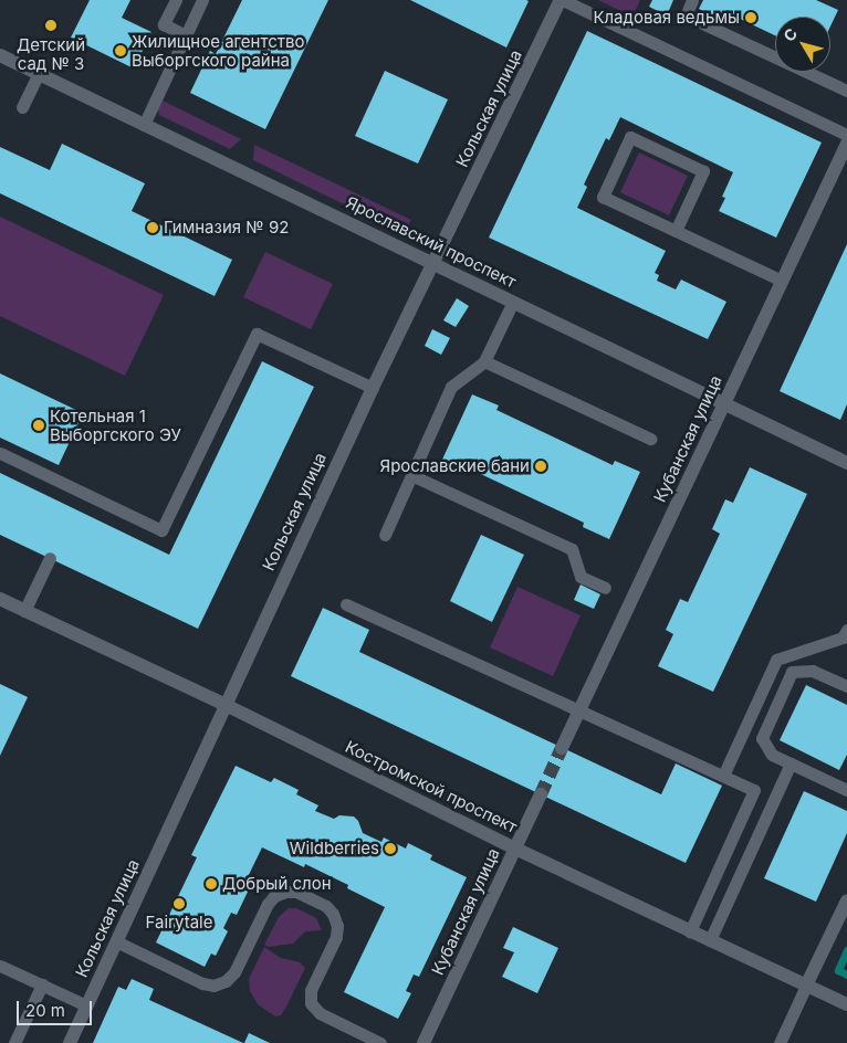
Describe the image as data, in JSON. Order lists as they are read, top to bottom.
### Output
{
  "streets": {
    "street": [
      "Кольская улица",
      "Ярославский проспект",
      "Кубанская улица",
      "Костромской проспект"
    ]
  },
  "crossings": [
    ["Кольская улица", "Ярославский проспект"],
    ["Кольская улица", "Костромской проспект"],
    ["Ярославский проспект", "Кубанская улица"],
    ["Кубанская улица", "Костромской проспект"]
  ],
  "places": [
    "Кладовая ведьмы",
    "Детский сад № 3",
    "Жилищное агентство Выборгского райна",
    "Гимназия № 92",
    "Котельная 1 Выборгского ЭУ",
    "Ярославские бани",
    "Wildberries",
    "Добрый слон",
    "Fairytale"
  ],
  "scale_bar": "20 m",
  "north": "top left"
}
